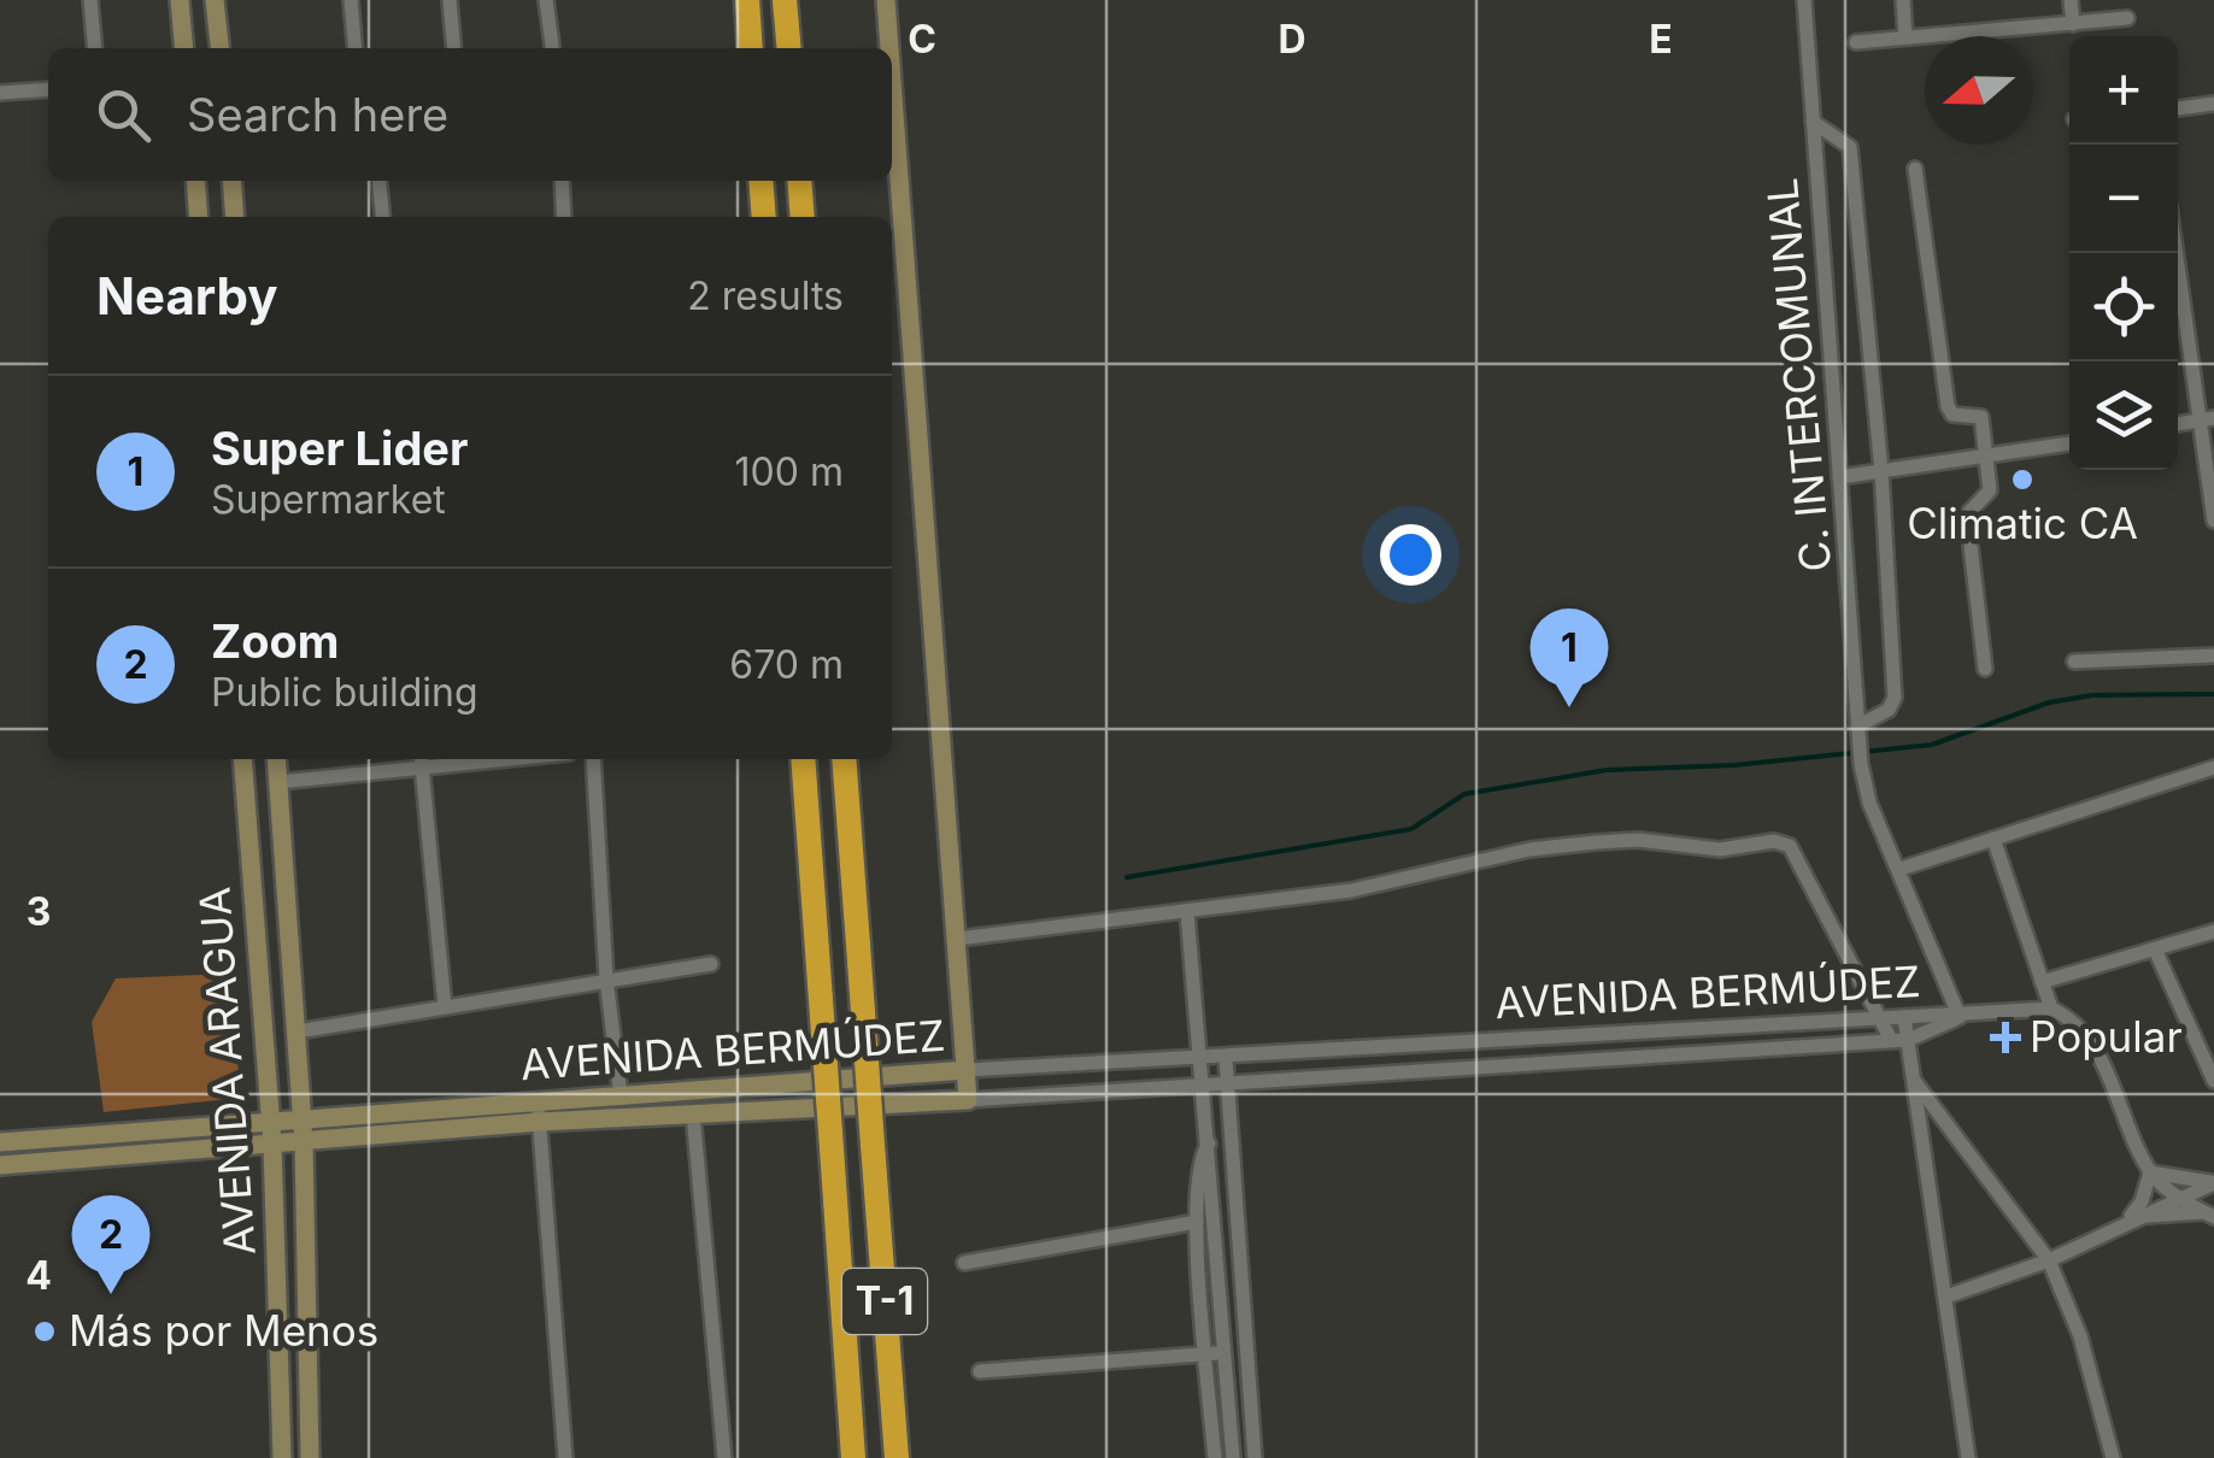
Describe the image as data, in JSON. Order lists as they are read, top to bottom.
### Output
{
  "streets": {
    "highway": ["T-1"],
    "street": ["C. INTERCOMUNAL", "AVENIDA BERMÚDEZ", "AVENIDA ARAGUA"]
  },
  "crossings": [
    ["C. INTERCOMUNAL", "AVENIDA BERMÚDEZ"],
    ["AVENIDA BERMÚDEZ", "AVENIDA ARAGUA"]
  ],
  "places": {
    "other": ["Climatic CA", "Más por Menos"],
    "health": ["Popular"]
  },
  "north": "left",
  "page": {
    "map_buttons": ["+", "−"],
    "search": "Search here",
    "heading": ["Nearby", "2 results"],
    "list": [
      {
        "mark": "1",
        "name": "Super Lider",
        "note": "Supermarket",
        "value": "100 m"
      },
      {
        "mark": "2",
        "name": "Zoom",
        "note": "Public building",
        "value": "670 m"
      }
    ],
    "pins": ["1", "2"]
  },
  "grid": {
    "columns": ["C", "D", "E"],
    "rows": ["3", "4"]
  }
}
